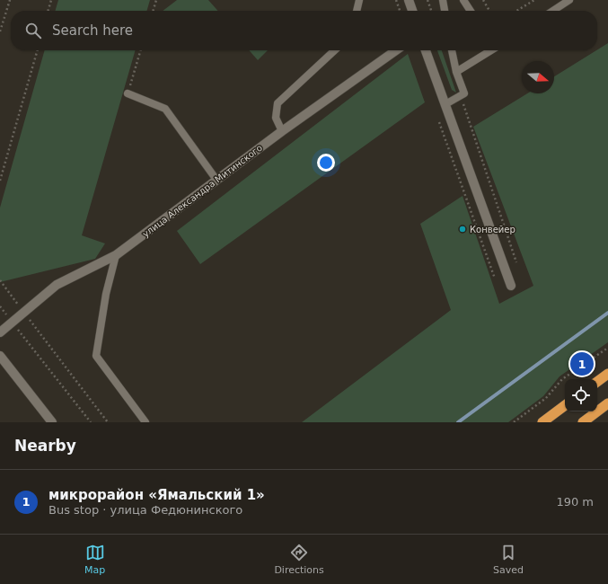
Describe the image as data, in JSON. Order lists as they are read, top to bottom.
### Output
{
  "streets": {
    "street": ["улица Александра Митинского"]
  },
  "places": ["Конвейер"],
  "north": "right",
  "page": {
    "search": "Search here",
    "pins": "1",
    "heading": "Nearby",
    "list": [
      {
        "mark": "1",
        "name": "микрорайон «Ямальский 1»",
        "note": "Bus stop · улица Федюнинского",
        "value": "190 m"
      }
    ],
    "nav": ["Map", "Directions", "Saved"]
  }
}
